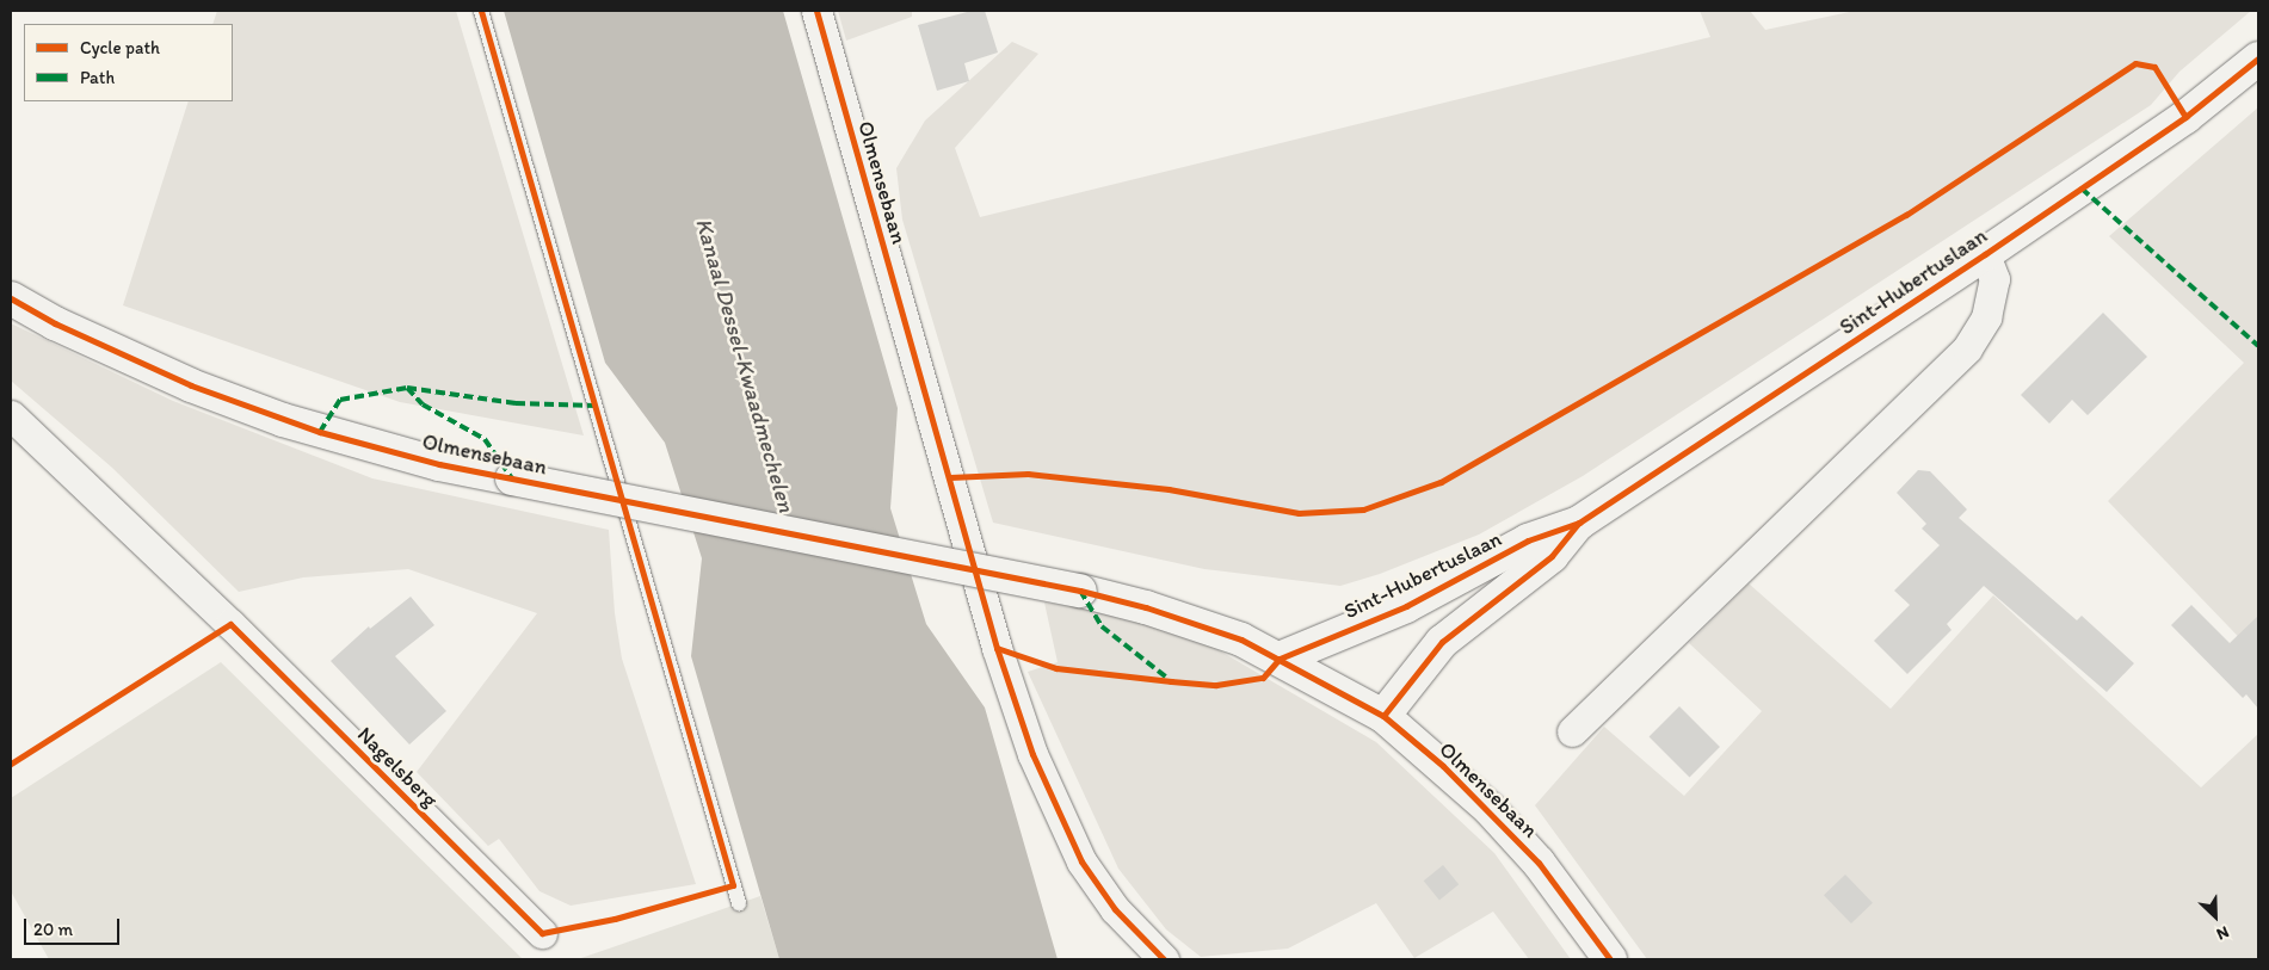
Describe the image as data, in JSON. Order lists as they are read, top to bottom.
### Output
{
  "streets": {
    "street": ["Olmensebaan", "Sint-Hubertuslaan", "Nagelsberg"]
  },
  "crossings": [
    ["Olmensebaan", "Sint-Hubertuslaan"]
  ],
  "water": ["Kanaal Dessel-Kwaadmechelen"],
  "legend": ["Cycle path", "Path"],
  "scale_bar": "20 m",
  "north": "bottom right"
}
